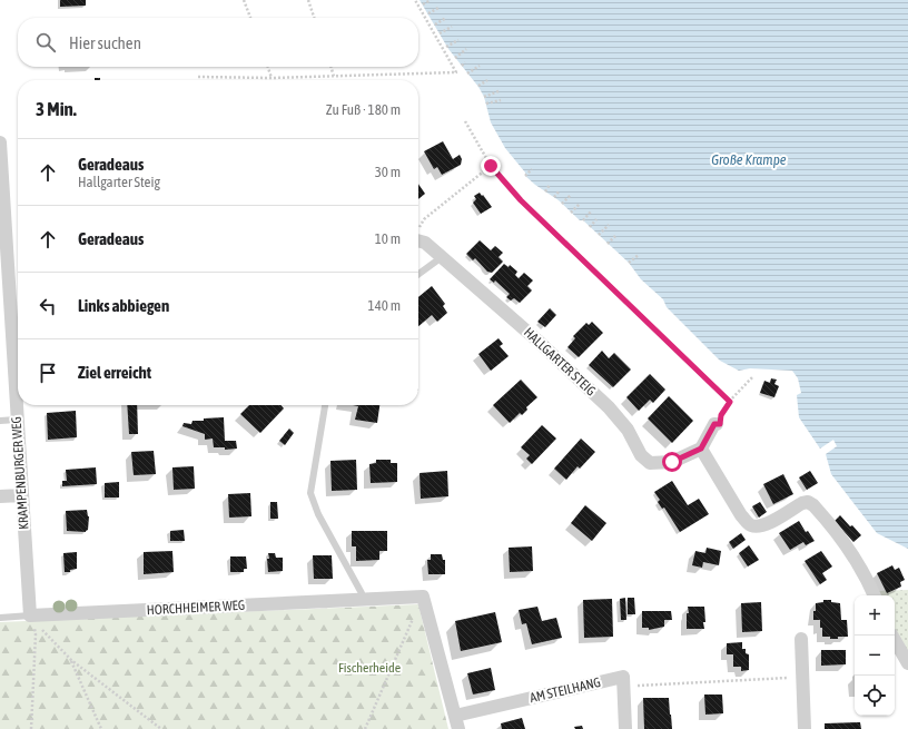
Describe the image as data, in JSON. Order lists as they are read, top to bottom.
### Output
{
  "streets": {
    "street": [
      "HALLGARTER STEIG",
      "KRAMPENBURGER WEG",
      "HORCHHEIMER WEG",
      "AM STEILHANG"
    ]
  },
  "crossings": [
    ["KRAMPENBURGER WEG", "HORCHHEIMER WEG"]
  ],
  "water": ["Große Krampe"],
  "parks": ["Fischerheide"],
  "page": {
    "search": "Hier suchen",
    "heading": ["3 Min.", "Zu Fuß · 180 m"],
    "list": [
      ["Geradeaus", "Hallgarter Steig", "30 m"],
      ["Geradeaus", "10 m"],
      ["Links abbiegen", "140 m"],
      "Ziel erreicht"
    ],
    "map_buttons": ["+", "−"]
  }
}
